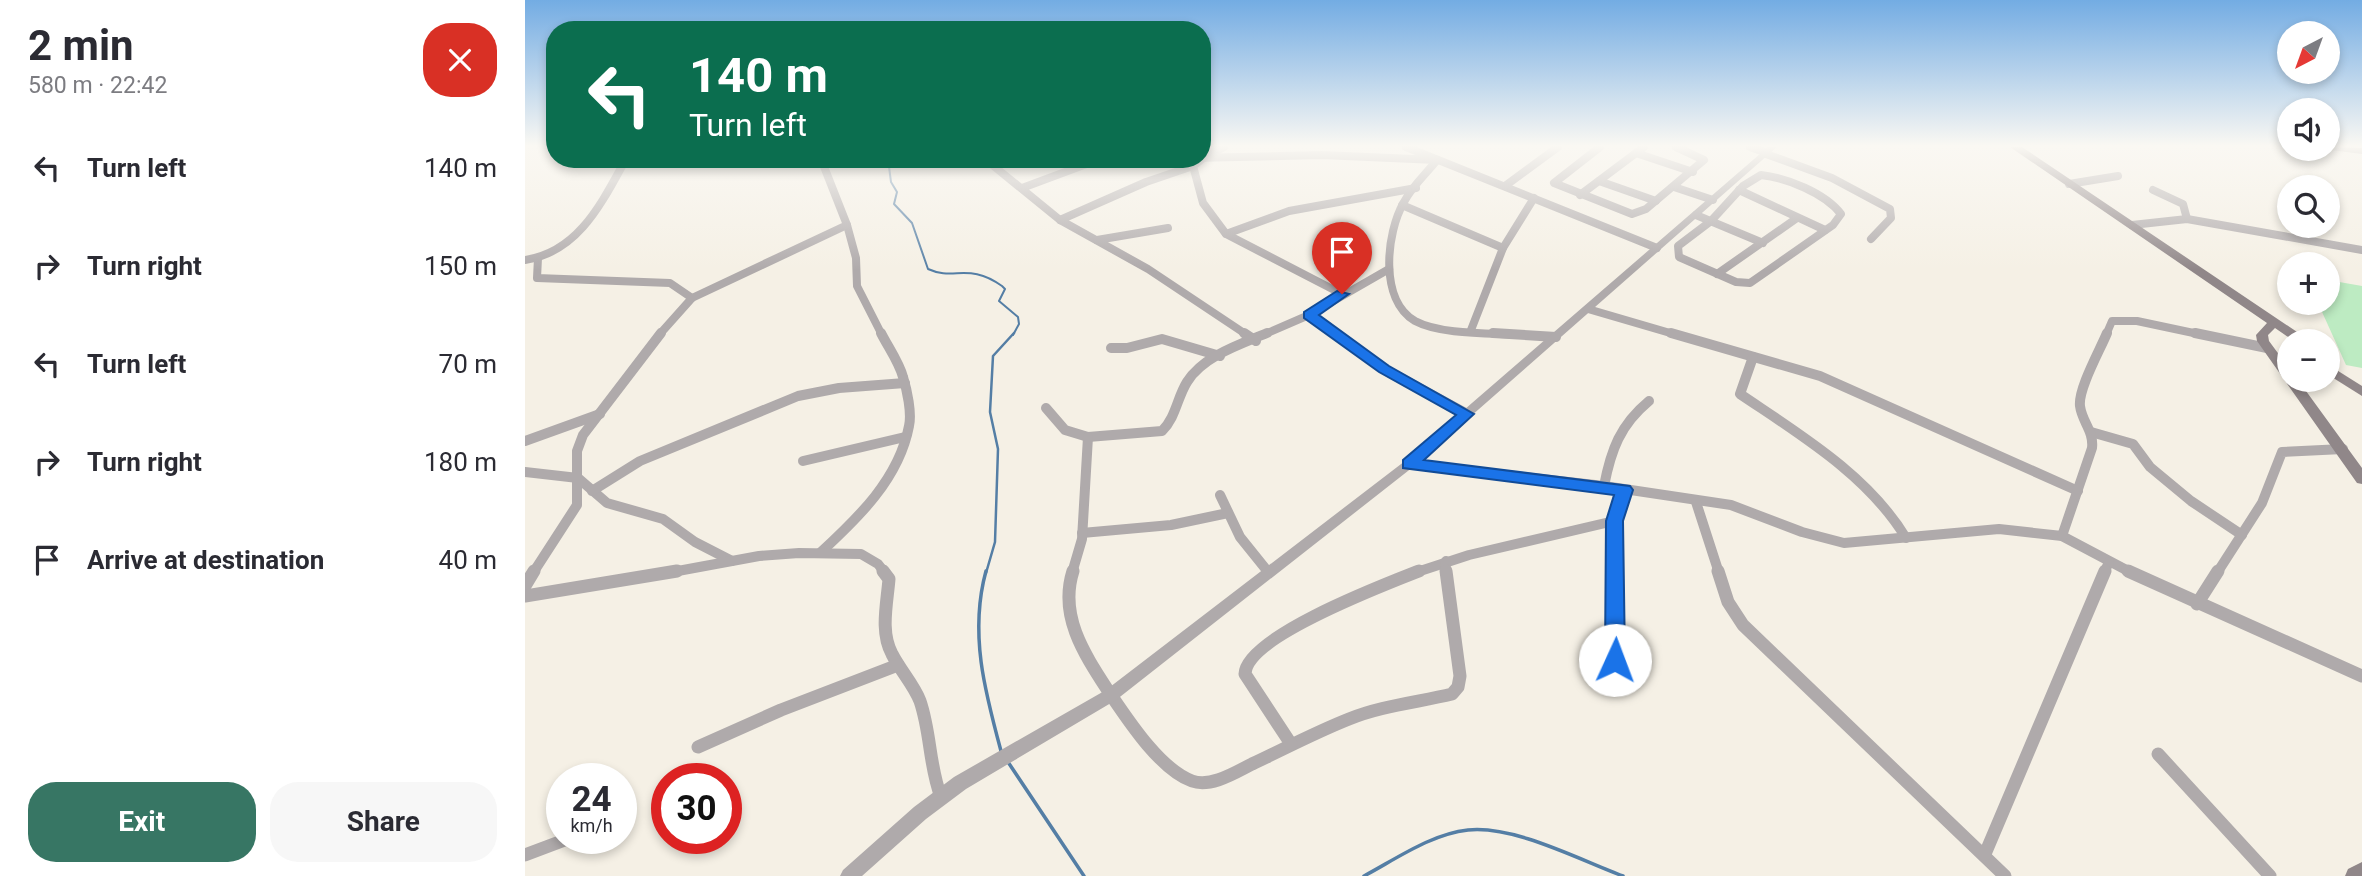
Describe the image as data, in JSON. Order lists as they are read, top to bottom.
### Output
{
  "north": "bottom left",
  "page": {
    "heading": ["2 min", "580 m · 22:42"],
    "map_buttons": ["+", "−"],
    "turn": ["140 m", "Turn left"],
    "list": [
      {
        "name": "Turn left",
        "value": "140 m"
      },
      {
        "name": "Turn right",
        "value": "150 m"
      },
      {
        "name": "Turn left",
        "value": "70 m"
      },
      {
        "name": "Turn right",
        "value": "180 m"
      },
      {
        "name": "Arrive at destination",
        "value": "40 m"
      }
    ],
    "speed": "24 km/h",
    "limit": "30",
    "buttons": ["Exit", "Share"]
  }
}
